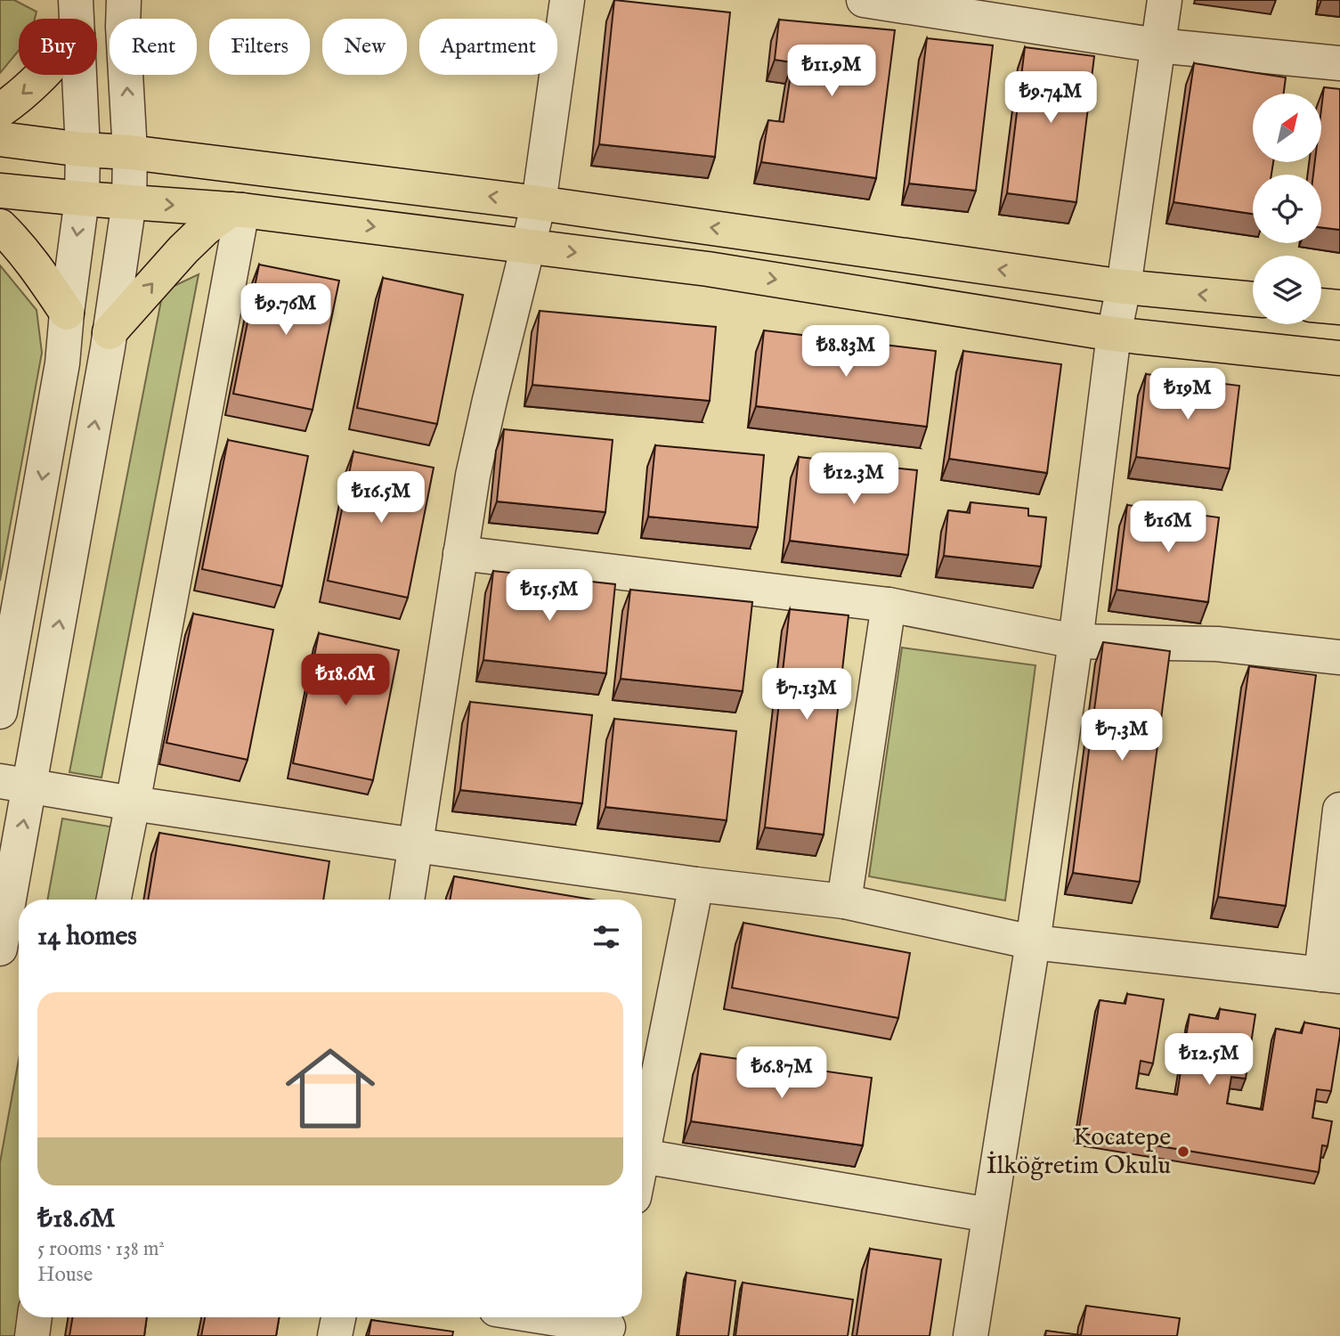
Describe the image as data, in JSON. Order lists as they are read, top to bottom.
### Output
{
  "places": ["Kocatepe İlköğretim Okulu"],
  "north": "top right",
  "page": {
    "chip": [
      "Buy",
      "Rent",
      "Filters",
      "New",
      "Apartment"
    ],
    "price": [
      "₺11.9M",
      "₺9.74M",
      "₺9.76M",
      "₺8.83M",
      "₺19M",
      "₺12.3M",
      "₺16.5M",
      "₺16M",
      "₺15.5M",
      "₺18.6M",
      "₺7.13M",
      "₺7.3M",
      "₺12.5M",
      "₺6.87M"
    ],
    "heading": "14 homes",
    "list": [
      {
        "name": "₺18.6M",
        "note": "5 rooms · 138 m² · House"
      }
    ]
  }
}
